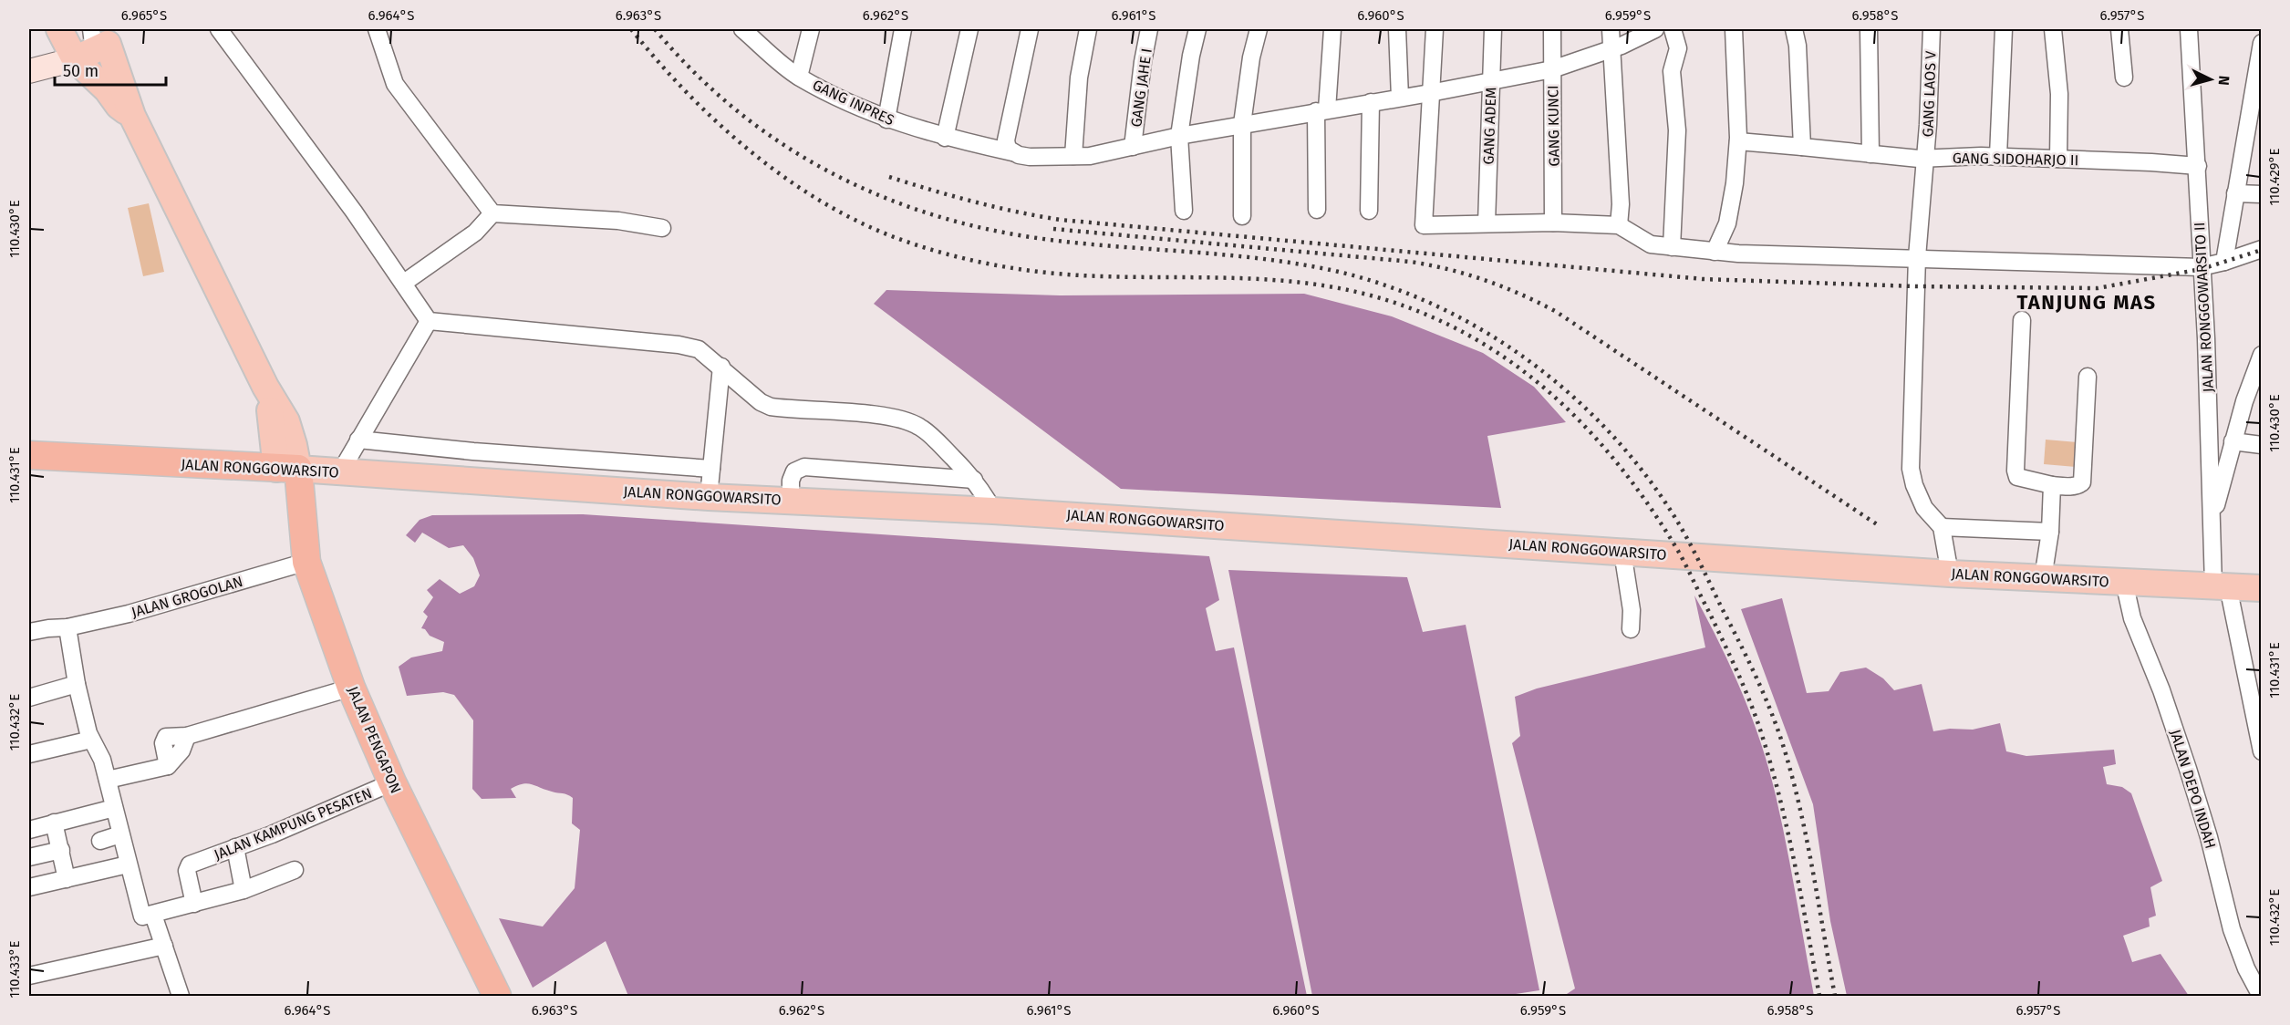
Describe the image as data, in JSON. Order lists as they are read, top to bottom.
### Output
{
  "streets": {
    "highway": ["JALAN RONGGOWARSITO", "JALAN PENGAPON"],
    "street": [
      "GANG JAHE I",
      "GANG LAOS V",
      "GANG INPRES",
      "GANG ADEM",
      "GANG KUNCI",
      "GANG SIDOHARJO II",
      "JALAN RONGGOWARSITO II",
      "JALAN GROGOLAN",
      "JALAN DEPO INDAH",
      "JALAN KAMPUNG PESATEN"
    ]
  },
  "crossings": [
    ["GANG JAHE I", "GANG INPRES"],
    ["GANG LAOS V", "GANG SIDOHARJO II"],
    ["GANG INPRES", "GANG ADEM"],
    ["GANG INPRES", "GANG KUNCI"],
    ["GANG SIDOHARJO II", "JALAN RONGGOWARSITO II"],
    ["JALAN RONGGOWARSITO II", "JALAN RONGGOWARSITO"],
    ["JALAN RONGGOWARSITO", "JALAN PENGAPON"],
    ["JALAN RONGGOWARSITO", "JALAN DEPO INDAH"],
    ["JALAN GROGOLAN", "JALAN PENGAPON"],
    ["JALAN PENGAPON", "JALAN KAMPUNG PESATEN"]
  ],
  "districts": ["TANJUNG MAS"],
  "scale_bar": "50 m",
  "north": "right",
  "coordinates": [
    "6.965°S",
    "6.964°S",
    "6.963°S",
    "6.962°S",
    "6.961°S",
    "6.960°S",
    "6.959°S",
    "6.958°S",
    "6.957°S",
    "110.429°E",
    "110.430°E",
    "110.431°E",
    "110.432°E",
    "110.433°E"
  ]
}
